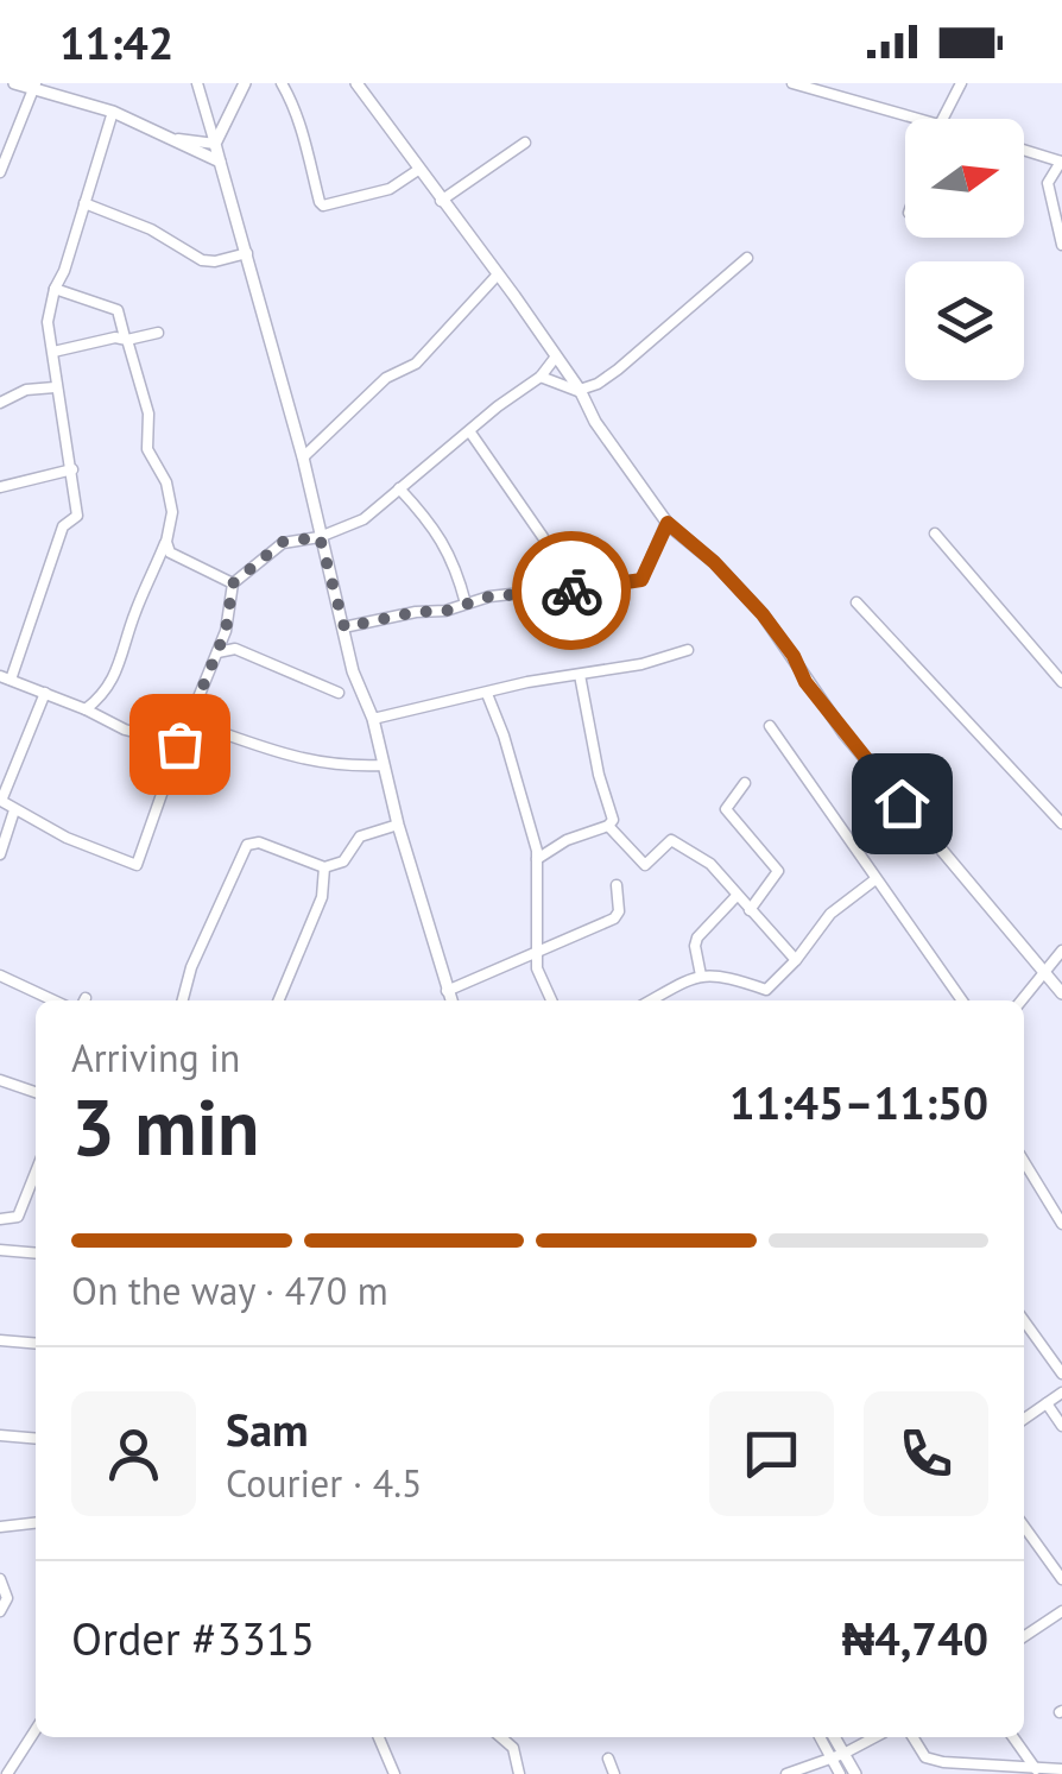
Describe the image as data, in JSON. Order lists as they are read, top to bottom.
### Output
{
  "north": "right",
  "page": {
    "status": "11:42",
    "heading": ["3 min", "Arriving in", "11:45–11:50"],
    "panel": [
      "Sam",
      "Courier · 4.5",
      "Order #3315",
      "₦4,740"
    ],
    "bar": "On the way · 470 m"
  }
}
